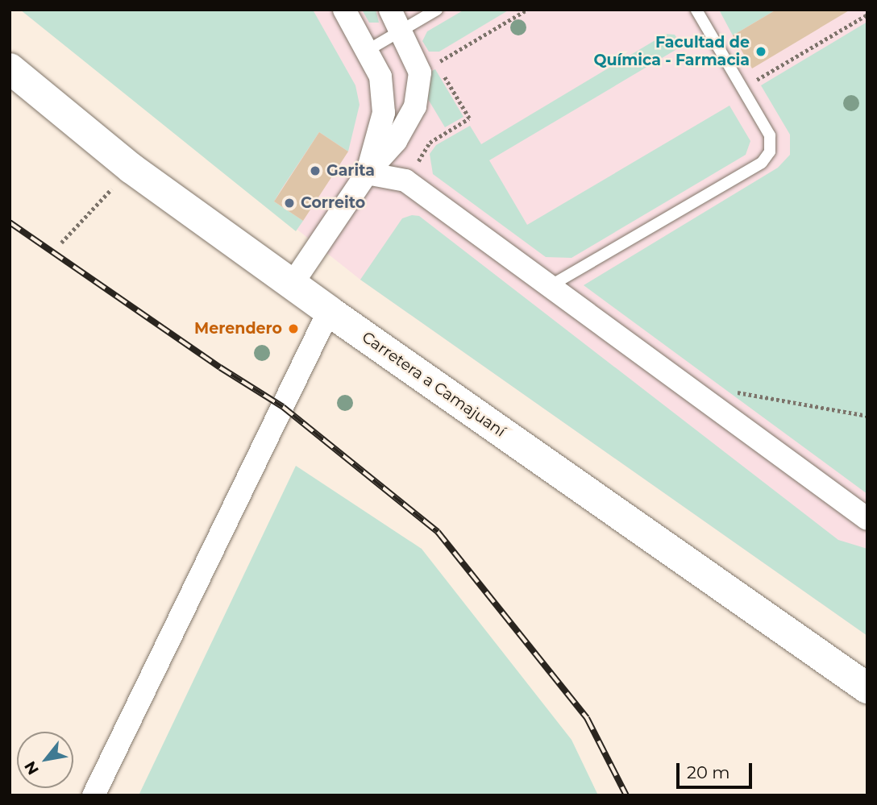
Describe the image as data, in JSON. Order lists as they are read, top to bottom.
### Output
{
  "streets": {
    "main road": ["Carretera a Camajuaní"]
  },
  "places": [
    "Facultad de Química - Farmacia",
    "Garita",
    "Correito",
    "Merendero"
  ],
  "scale_bar": "20 m",
  "north": "bottom left"
}
